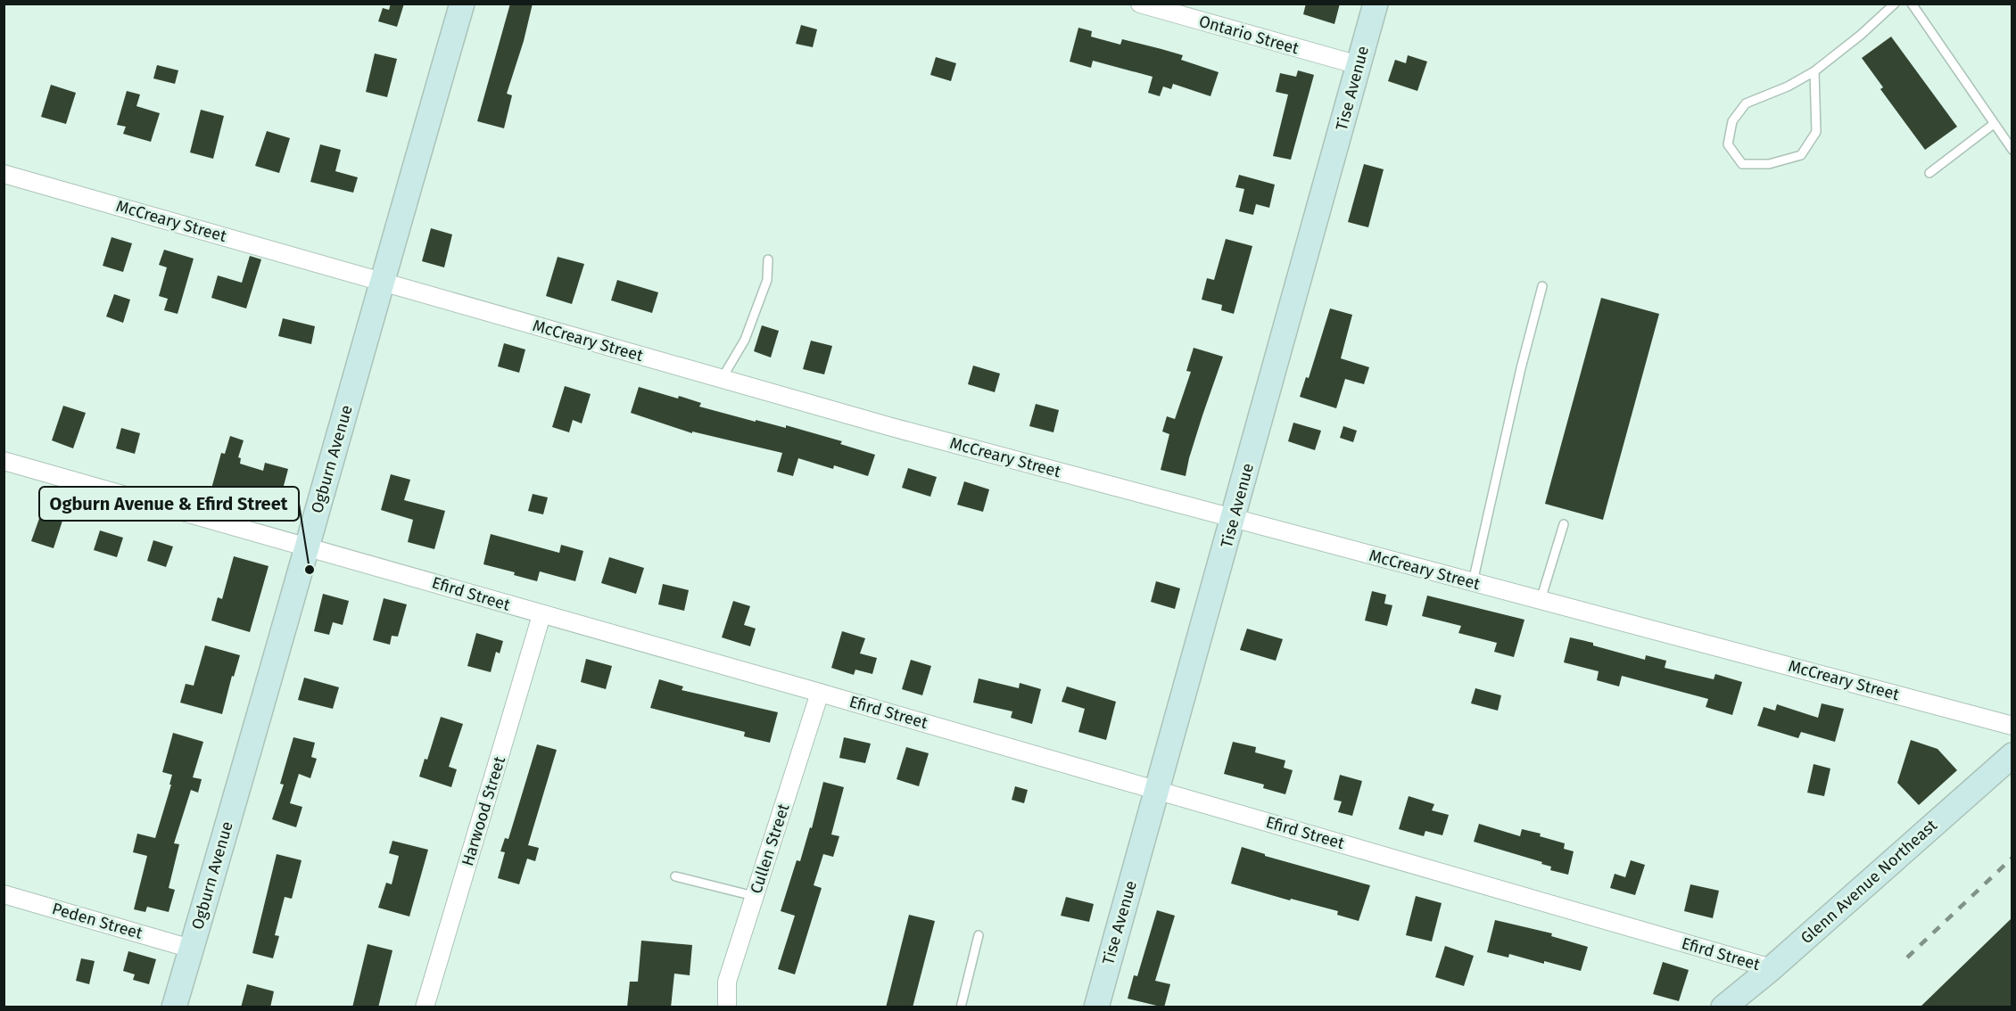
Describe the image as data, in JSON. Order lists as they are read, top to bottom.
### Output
{
  "streets": {
    "street": [
      "Ontario Street",
      "Tise Avenue",
      "McCreary Street",
      "Ogburn Avenue",
      "Efird Street",
      "Harwood Street",
      "Cullen Street",
      "Glenn Avenue Northeast",
      "Peden Street"
    ]
  },
  "crossings": [
    ["Ontario Street", "Tise Avenue"],
    ["Tise Avenue", "McCreary Street"],
    ["Tise Avenue", "Efird Street"],
    ["McCreary Street", "Ogburn Avenue"],
    ["Ogburn Avenue", "Efird Street"],
    ["Ogburn Avenue", "Peden Street"],
    ["Efird Street", "Harwood Street"],
    ["Efird Street", "Cullen Street"],
    ["Efird Street", "Glenn Avenue Northeast"]
  ],
  "places": ["Ogburn Avenue & Efird Street"]
}
